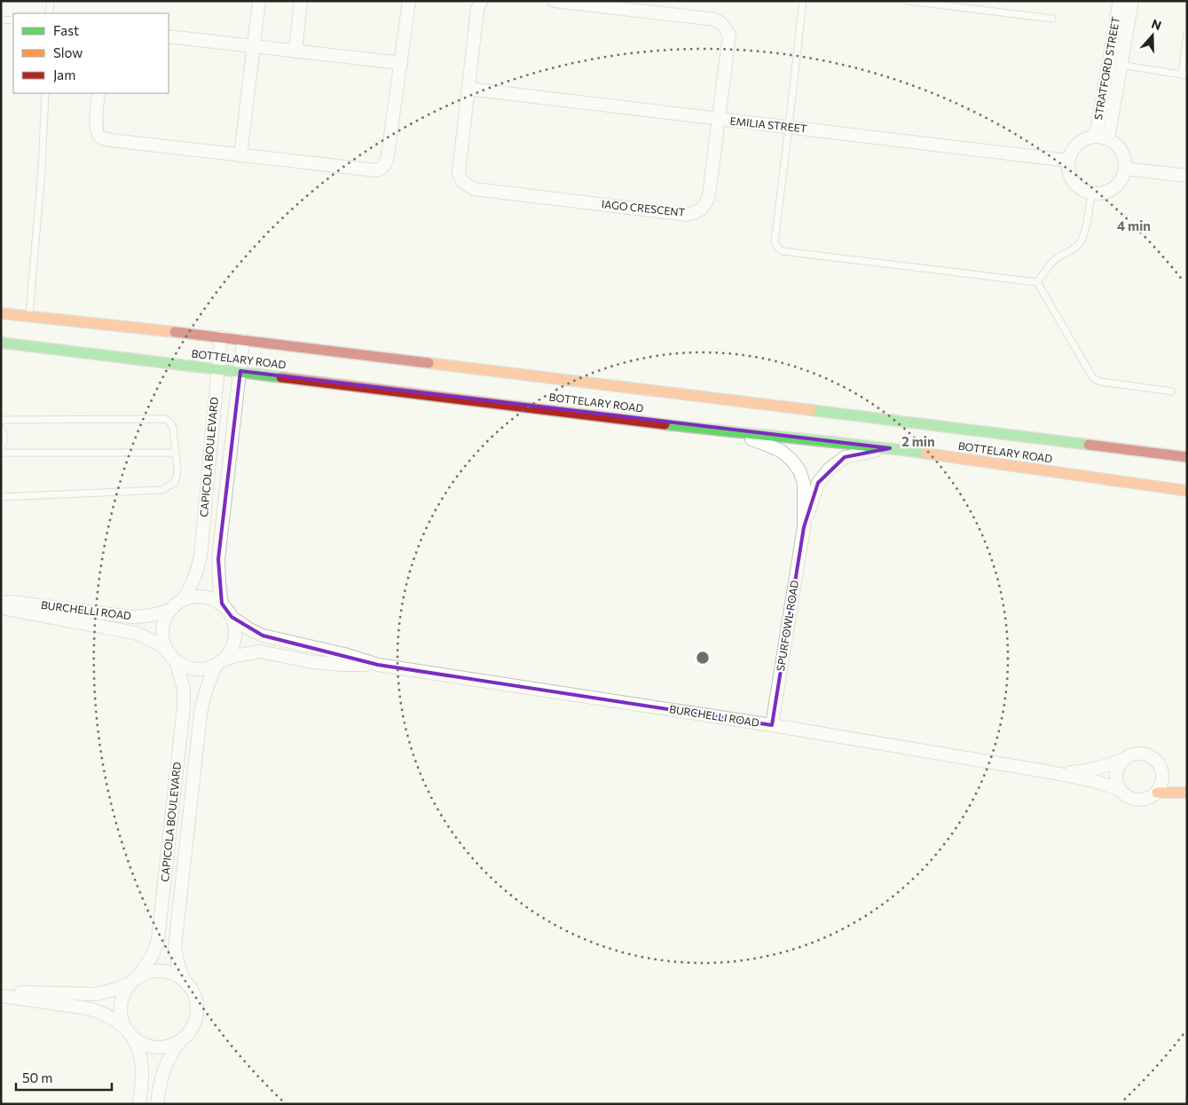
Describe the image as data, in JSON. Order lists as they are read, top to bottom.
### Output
{
  "streets": {
    "main road": ["BOTTELARY ROAD"],
    "street": [
      "STRATFORD STREET",
      "EMILIA STREET",
      "IAGO CRESCENT",
      "CAPICOLA BOULEVARD",
      "BURCHELLI ROAD",
      "SPURFOWL ROAD"
    ]
  },
  "crossings": [
    ["STRATFORD STREET", "EMILIA STREET"],
    ["EMILIA STREET", "IAGO CRESCENT"],
    ["BOTTELARY ROAD", "CAPICOLA BOULEVARD"],
    ["BOTTELARY ROAD", "SPURFOWL ROAD"],
    ["CAPICOLA BOULEVARD", "BURCHELLI ROAD"],
    ["BURCHELLI ROAD", "SPURFOWL ROAD"]
  ],
  "legend": ["Fast", "Slow", "Jam"],
  "scale_bar": "50 m",
  "north": "top",
  "rings": ["4 min", "2 min"]
}
